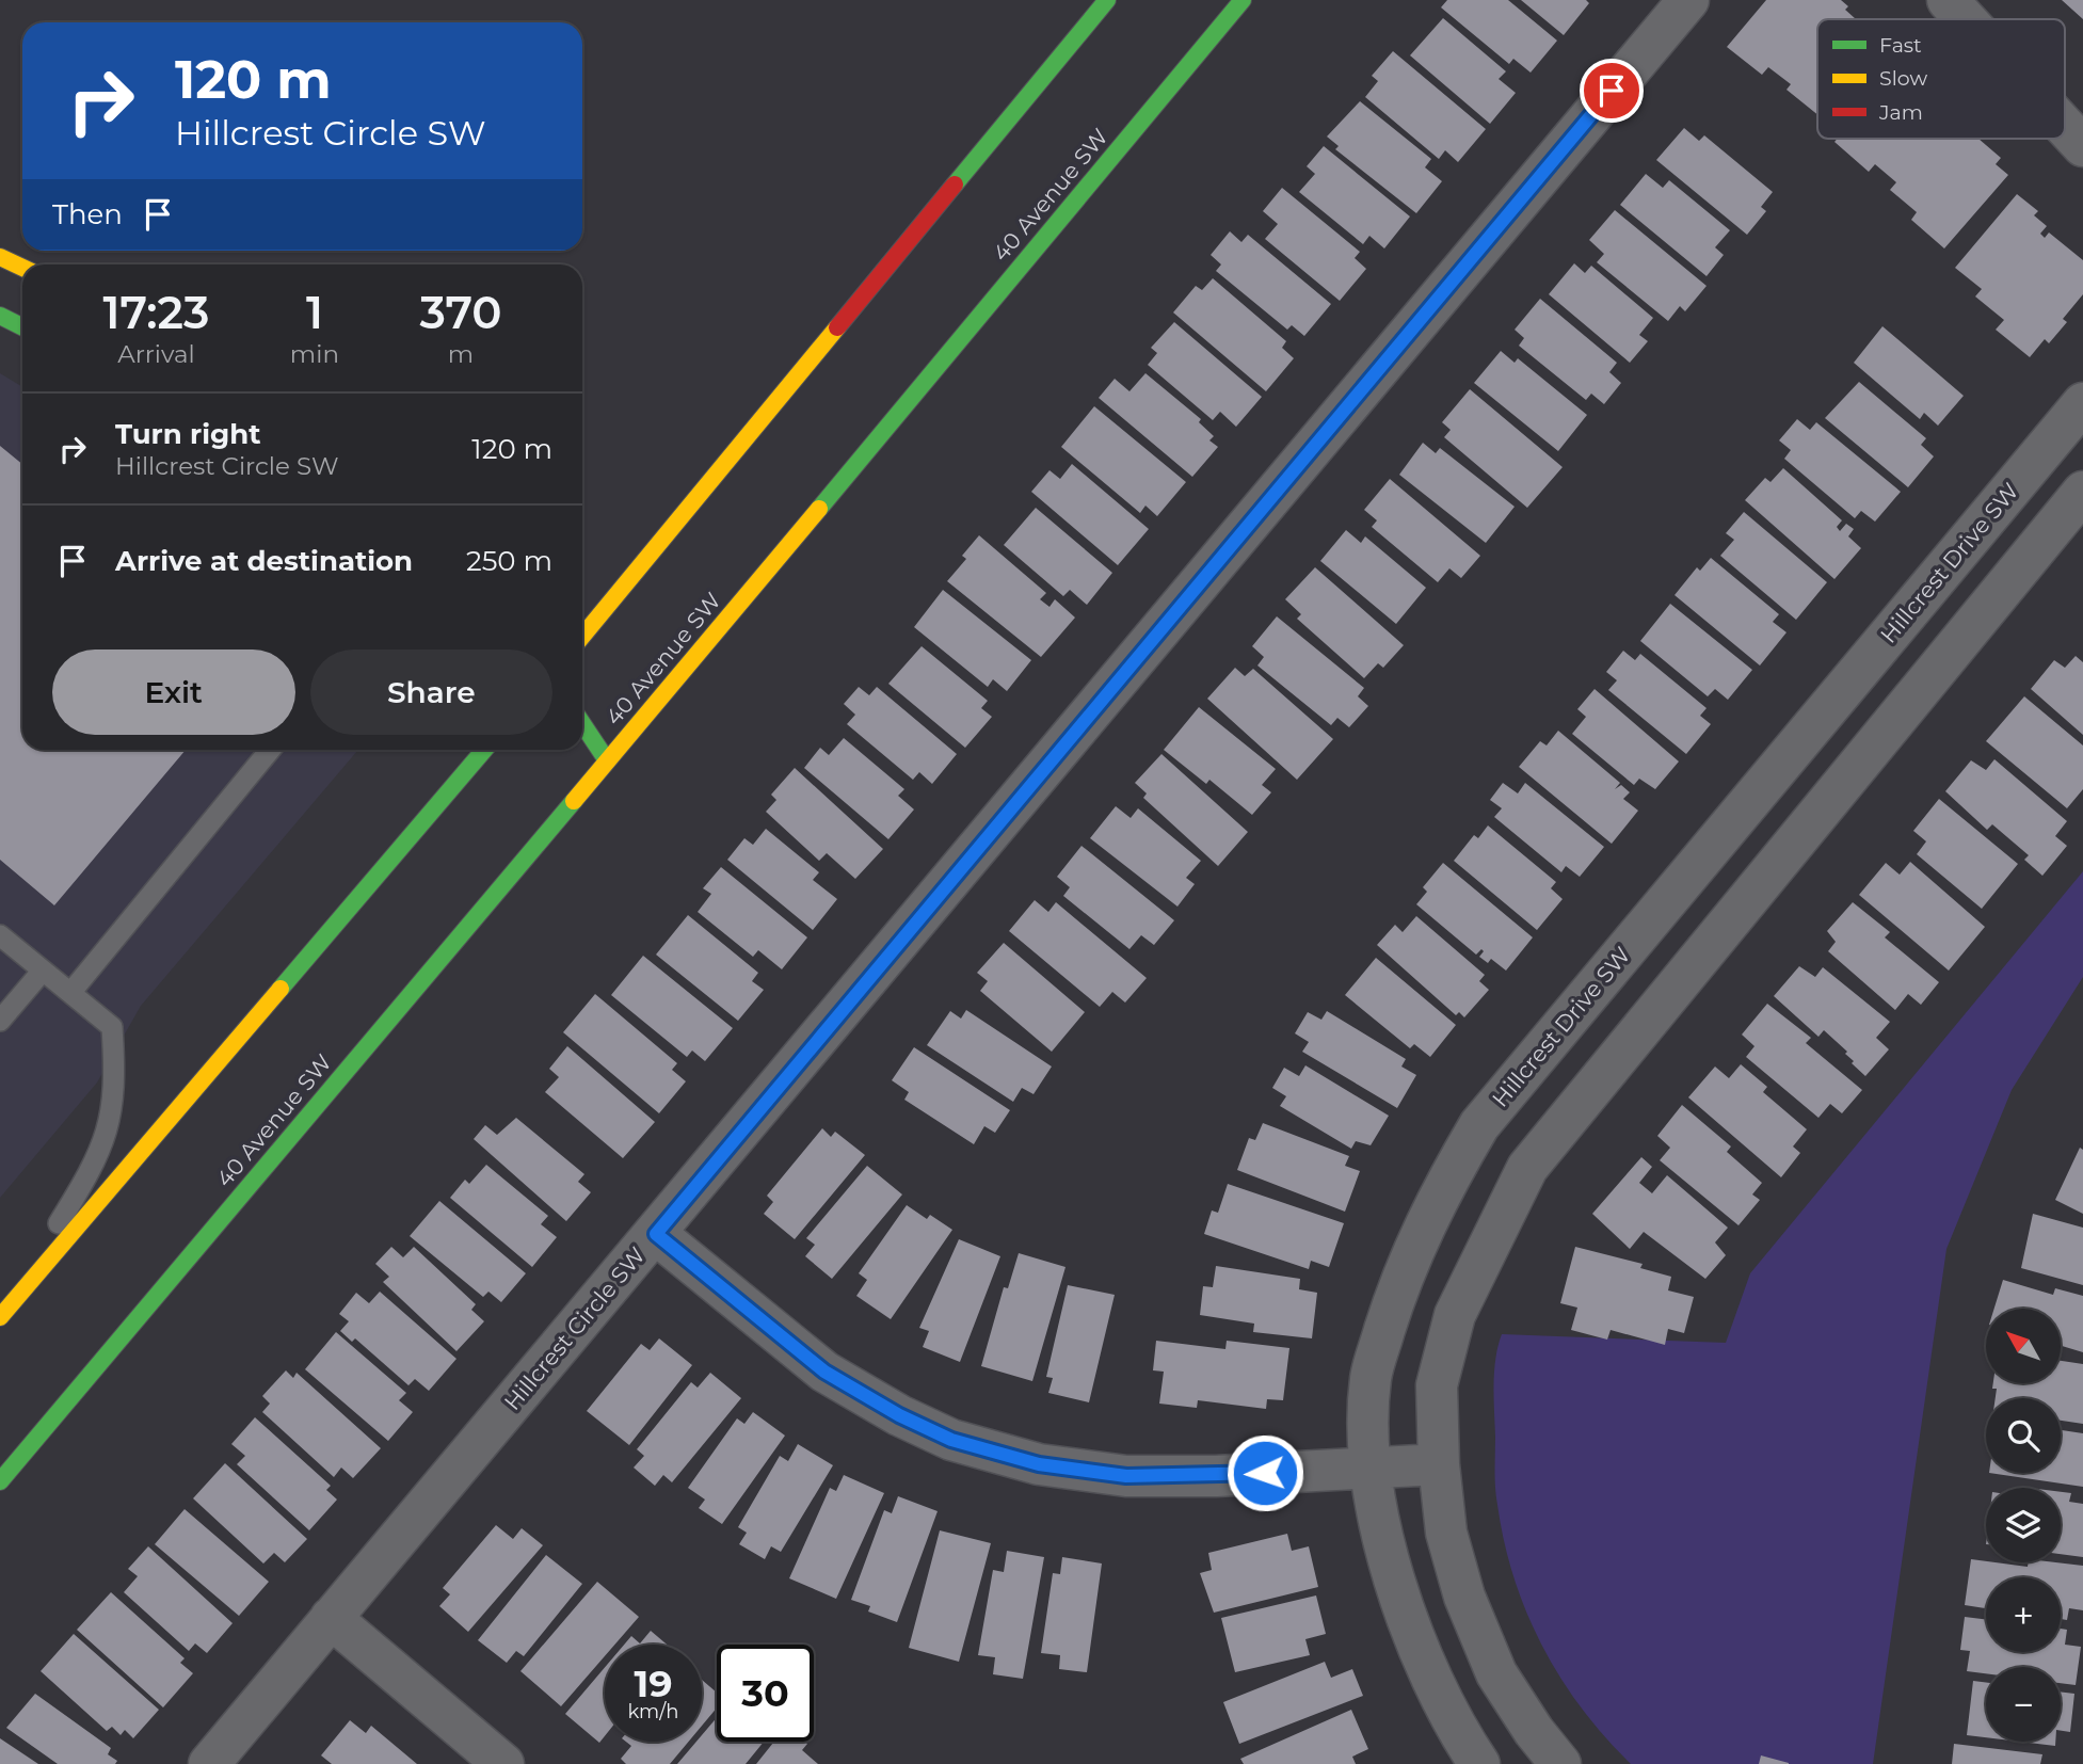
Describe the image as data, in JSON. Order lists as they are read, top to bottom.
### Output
{
  "streets": {
    "main road": ["40 Avenue SW"],
    "street": ["Hillcrest Drive SW", "Hillcrest Circle SW"]
  },
  "legend": ["Fast", "Slow", "Jam"],
  "north": "top left",
  "page": {
    "turn": ["120 m", "Hillcrest Circle SW"],
    "then": "Then",
    "eta": [
      "17:23",
      "Arrival",
      "1",
      "min",
      "370",
      "m"
    ],
    "list": [
      {
        "name": "Turn right",
        "note": "Hillcrest Circle SW",
        "value": "120 m"
      },
      {
        "name": "Arrive at destination",
        "value": "250 m"
      }
    ],
    "buttons": ["Exit", "Share"],
    "map_buttons": ["+", "−"],
    "speed": "19 km/h",
    "limit": "30"
  }
}
